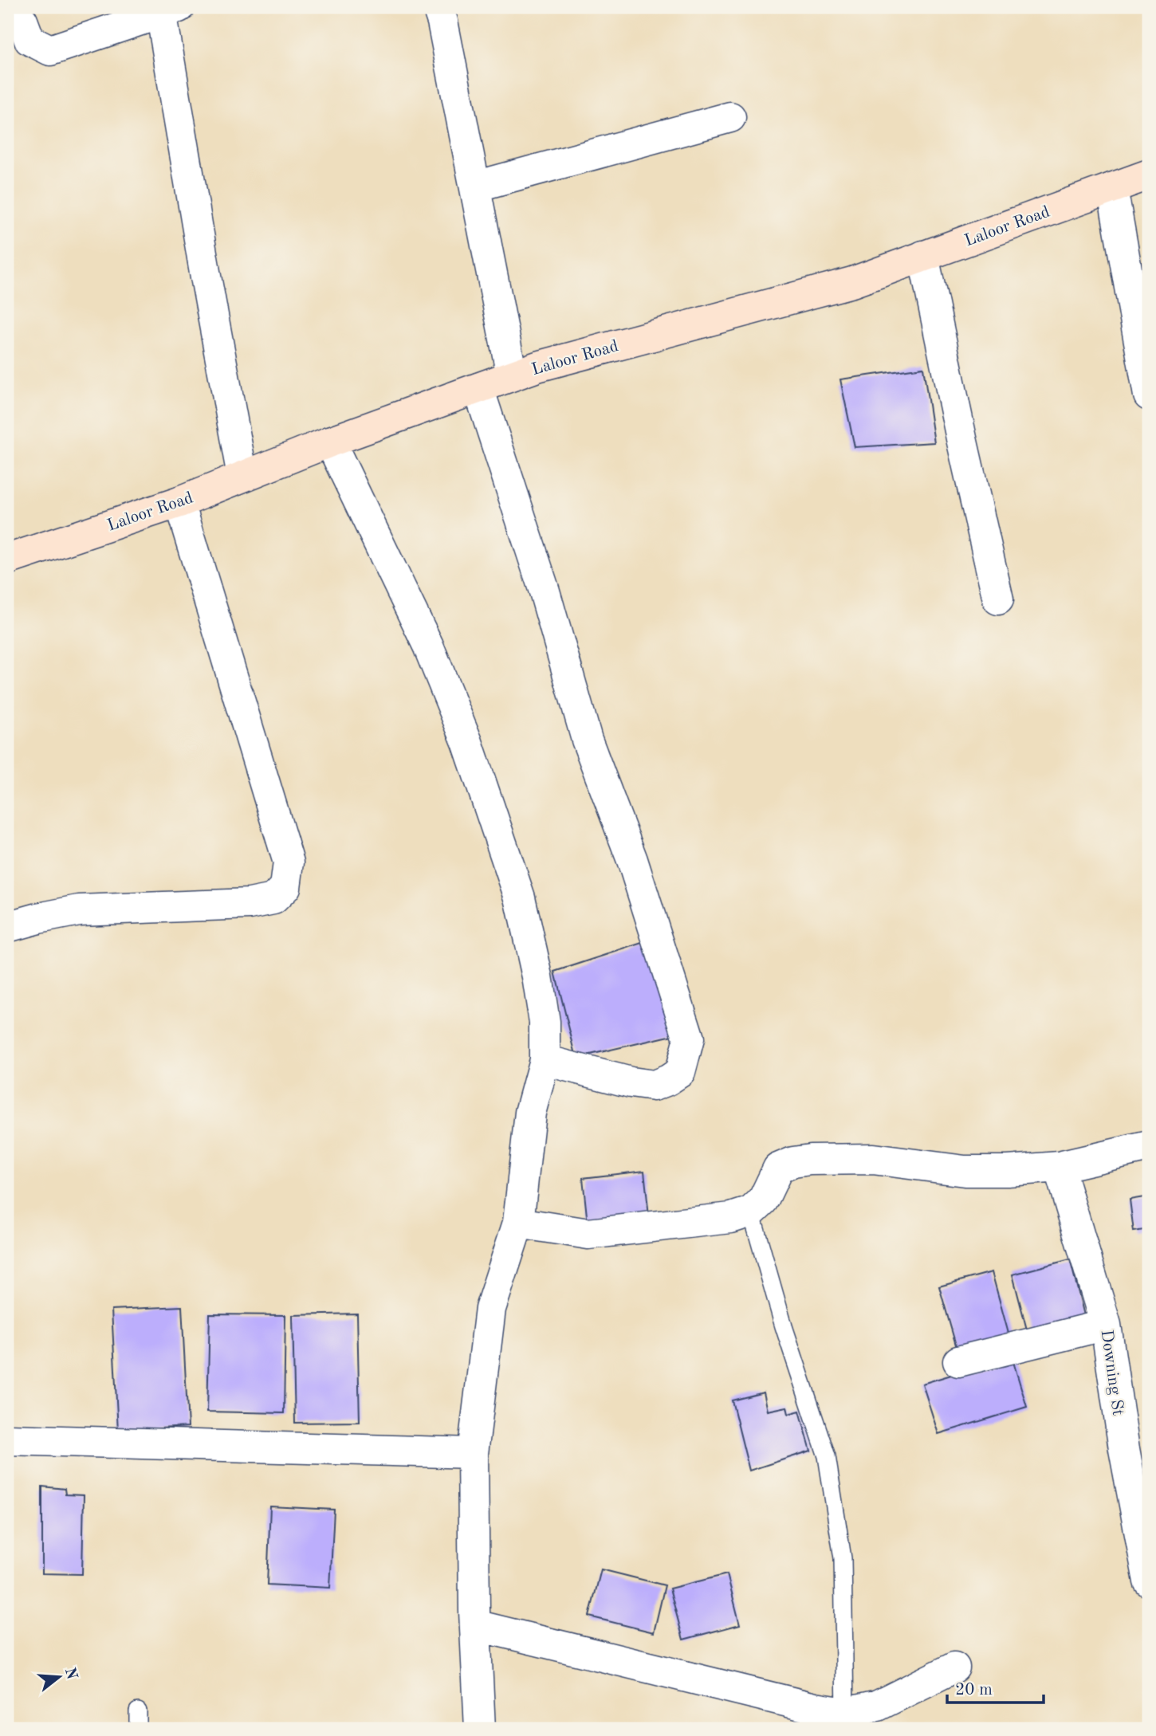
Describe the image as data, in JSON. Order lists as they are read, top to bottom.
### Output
{
  "streets": {
    "street": ["Laloor Road", "Downing St"]
  },
  "scale_bar": "20 m",
  "north": "right"
}
